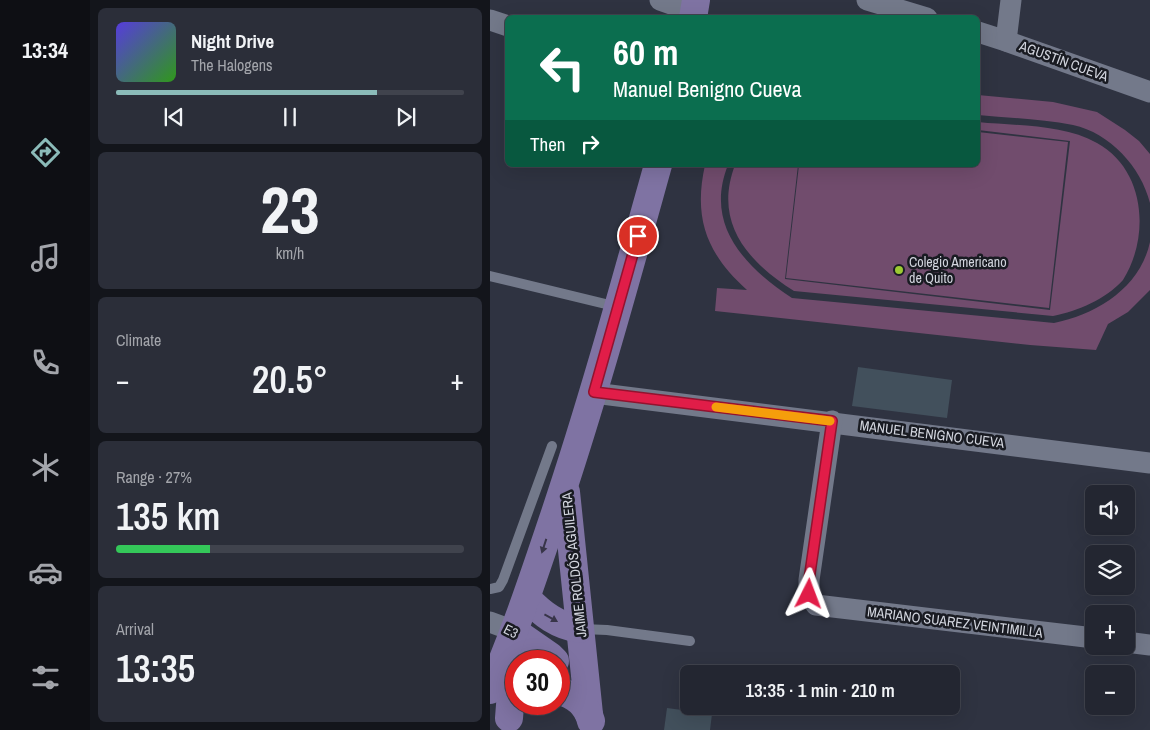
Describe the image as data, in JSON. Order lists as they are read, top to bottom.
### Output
{
  "streets": {
    "street": [
      "AGUSTÍN CUEVA",
      "MANUEL BENIGNO CUEVA",
      "JAIME ROLDÓS AGUILERA",
      "MARIANO SUAREZ VEINTIMILLA",
      "E3"
    ]
  },
  "crossings": [
    ["MANUEL BENIGNO CUEVA", "MARIANO SUAREZ VEINTIMILLA"],
    ["JAIME ROLDÓS AGUILERA", "E3"]
  ],
  "places": ["Colegio Americano de Quito"],
  "page": {
    "tabs": "13:34",
    "turn": ["60 m", "Manuel Benigno Cueva"],
    "song": ["Night Drive", "The Halogens"],
    "then": "Then",
    "tile": [
      ["23", "km/h"],
      "Climate",
      ["Range · 27%", "135 km"],
      ["Arrival", "13:35"]
    ],
    "heat": ["−", "20.5°", "+"],
    "map_buttons": ["+", "−"],
    "limit": "30",
    "trip": "13:35 · 1 min · 210 m"
  }
}
